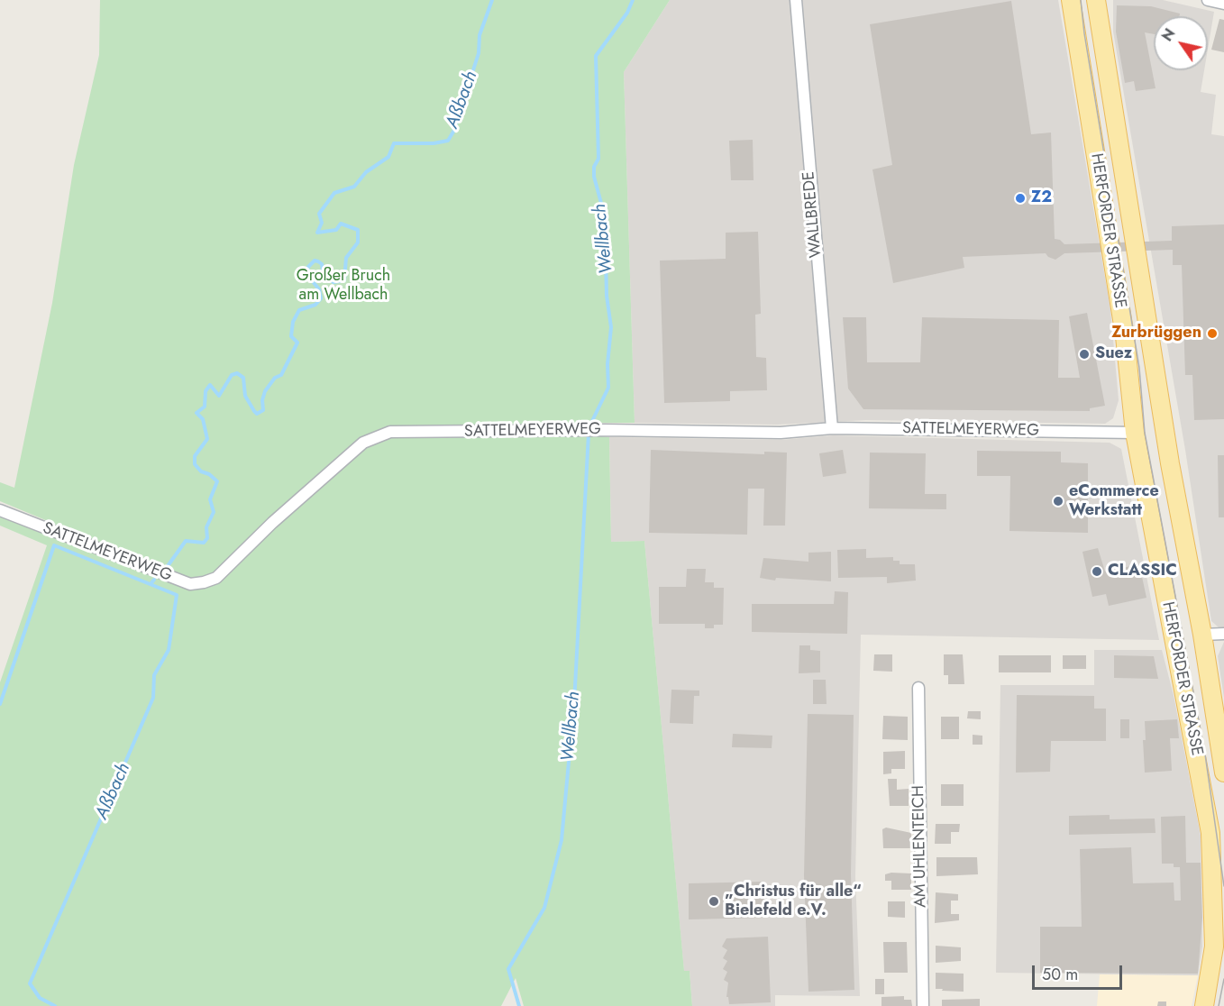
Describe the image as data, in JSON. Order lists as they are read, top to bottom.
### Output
{
  "streets": {
    "main road": ["HERFORDER STRASSE"],
    "street": ["WALLBREDE", "SATTELMEYERWEG", "AM UHLENTEICH"]
  },
  "crossings": [
    ["WALLBREDE", "SATTELMEYERWEG"],
    ["HERFORDER STRASSE", "SATTELMEYERWEG"]
  ],
  "water": ["Aßbach", "Wellbach"],
  "parks": ["Großer Bruch am Wellbach"],
  "places": [
    "Z2",
    "Zurbrüggen",
    "Suez",
    "eCommerce Werkstatt",
    "CLASSIC",
    "„Christus für alle“ Bielefeld e.V."
  ],
  "scale_bar": "50 m",
  "north": "top left"
}
